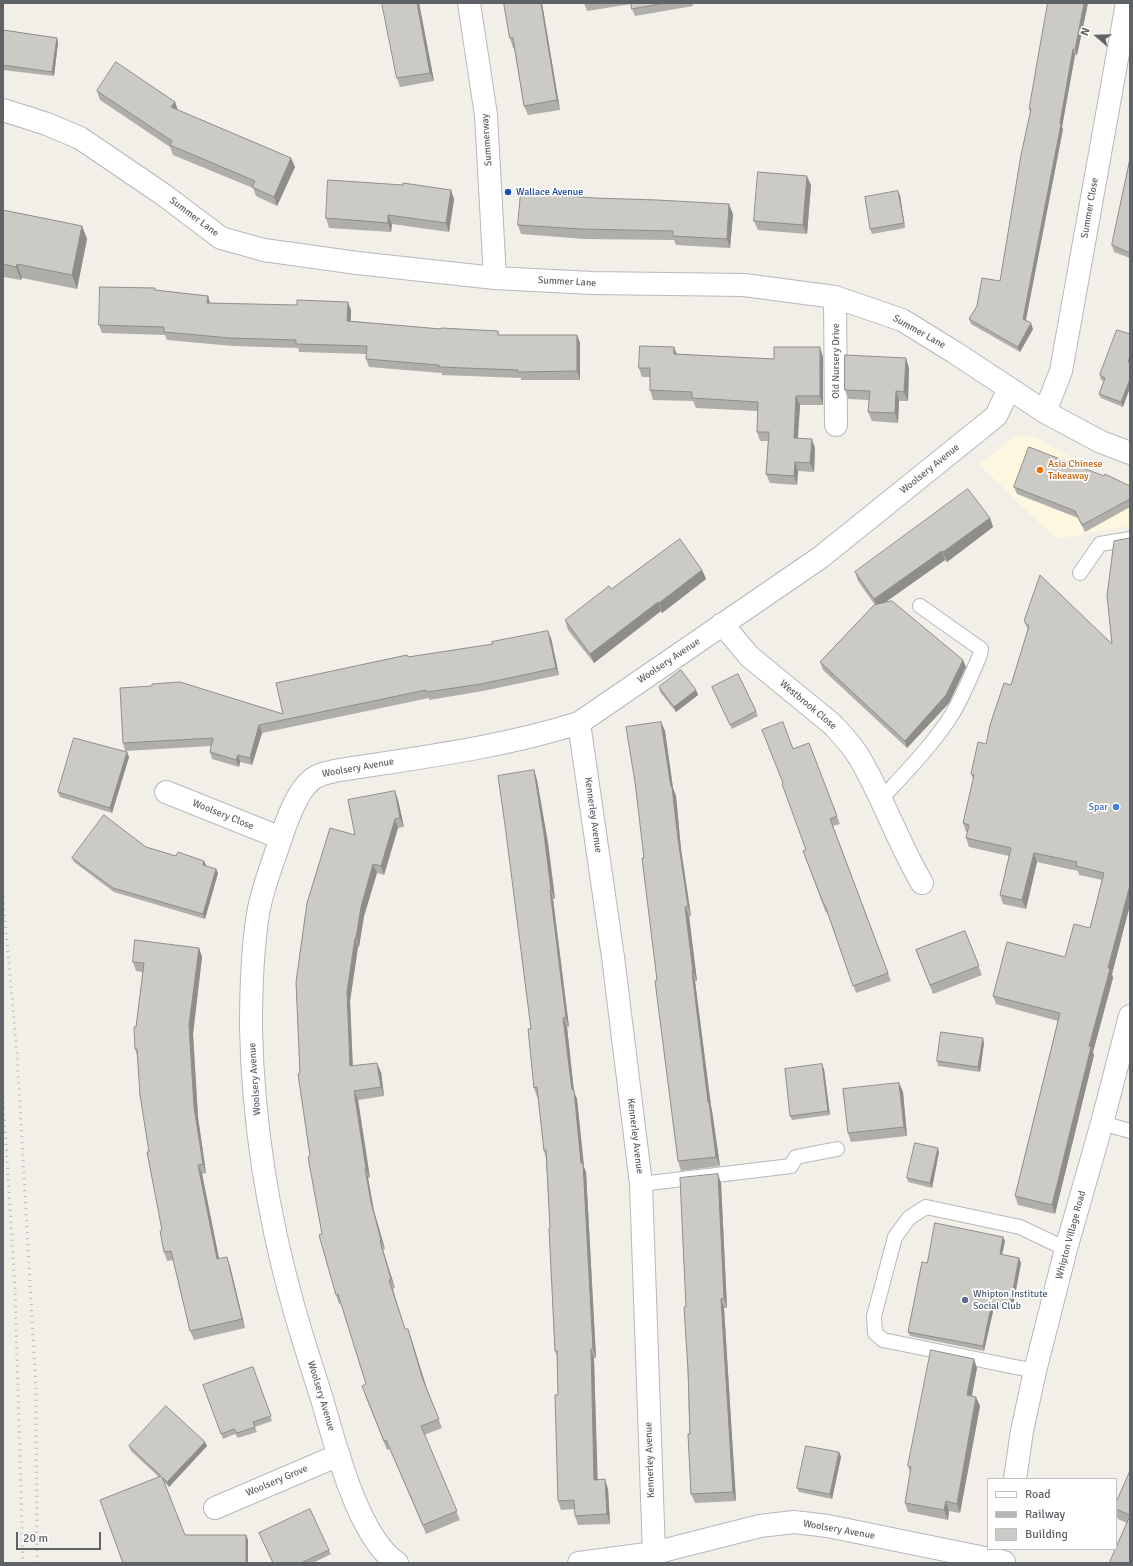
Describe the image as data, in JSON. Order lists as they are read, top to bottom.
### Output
{
  "streets": {
    "street": [
      "Summerway",
      "Summer Close",
      "Summer Lane",
      "Old Nursery Drive",
      "Woolsery Avenue",
      "Westbrook Close",
      "Woolsery Close",
      "Kennerley Avenue",
      "Whipton Village Road",
      "Woolsery Grove"
    ]
  },
  "crossings": [
    ["Summerway", "Summer Lane"],
    ["Summer Close", "Summer Lane"],
    ["Summer Lane", "Old Nursery Drive"],
    ["Summer Lane", "Woolsery Avenue"],
    ["Woolsery Avenue", "Westbrook Close"],
    ["Woolsery Avenue", "Woolsery Close"],
    ["Woolsery Avenue", "Kennerley Avenue"],
    ["Woolsery Avenue", "Woolsery Grove"]
  ],
  "places": [
    "Wallace Avenue",
    "Asia Chinese Takeaway",
    "Spar",
    "Whipton Institute Social Club"
  ],
  "legend": ["Road", "Railway", "Building"],
  "scale_bar": "20 m",
  "north": "left"
}
